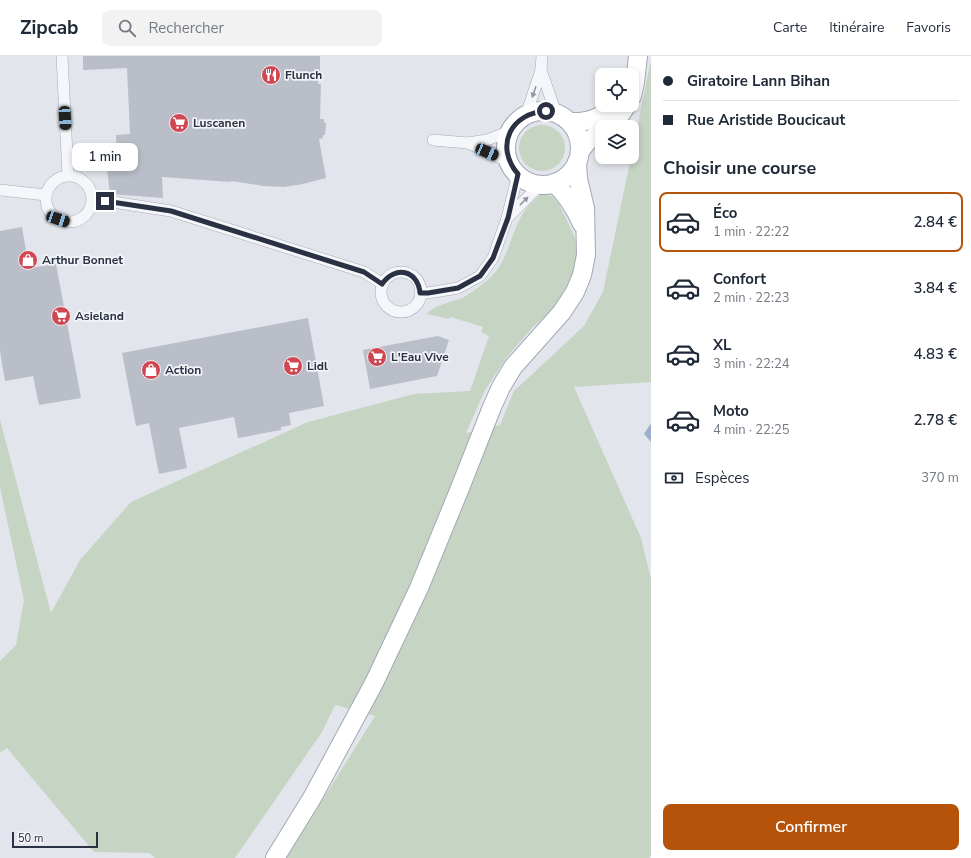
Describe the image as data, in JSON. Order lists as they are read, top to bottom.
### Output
{
  "places": {
    "restaurant": ["Flunch"],
    "supermarket": [
      "Luscanen",
      "Asieland",
      "L'Eau Vive",
      "Lidl"
    ],
    "shop": ["Arthur Bonnet", "Action"]
  },
  "scale_bar": "50 m",
  "page": {
    "header": "Zipcab",
    "search": "Rechercher",
    "nav": ["Carte", "Itinéraire", "Favoris"],
    "banner": ["Giratoire Lann Bihan", "Rue Aristide Boucicaut"],
    "bubble": "1 min",
    "heading": "Choisir une course",
    "list": [
      {
        "name": "Éco",
        "note": "1 min · 22:22",
        "value": "2.84 €"
      },
      {
        "name": "Confort",
        "note": "2 min · 22:23",
        "value": "3.84 €"
      },
      {
        "name": "XL",
        "note": "3 min · 22:24",
        "value": "4.83 €"
      },
      {
        "name": "Moto",
        "note": "4 min · 22:25",
        "value": "2.78 €"
      }
    ],
    "pay": ["Espèces", "370 m"],
    "buttons": "Confirmer",
    "scale": "50 m"
  }
}
